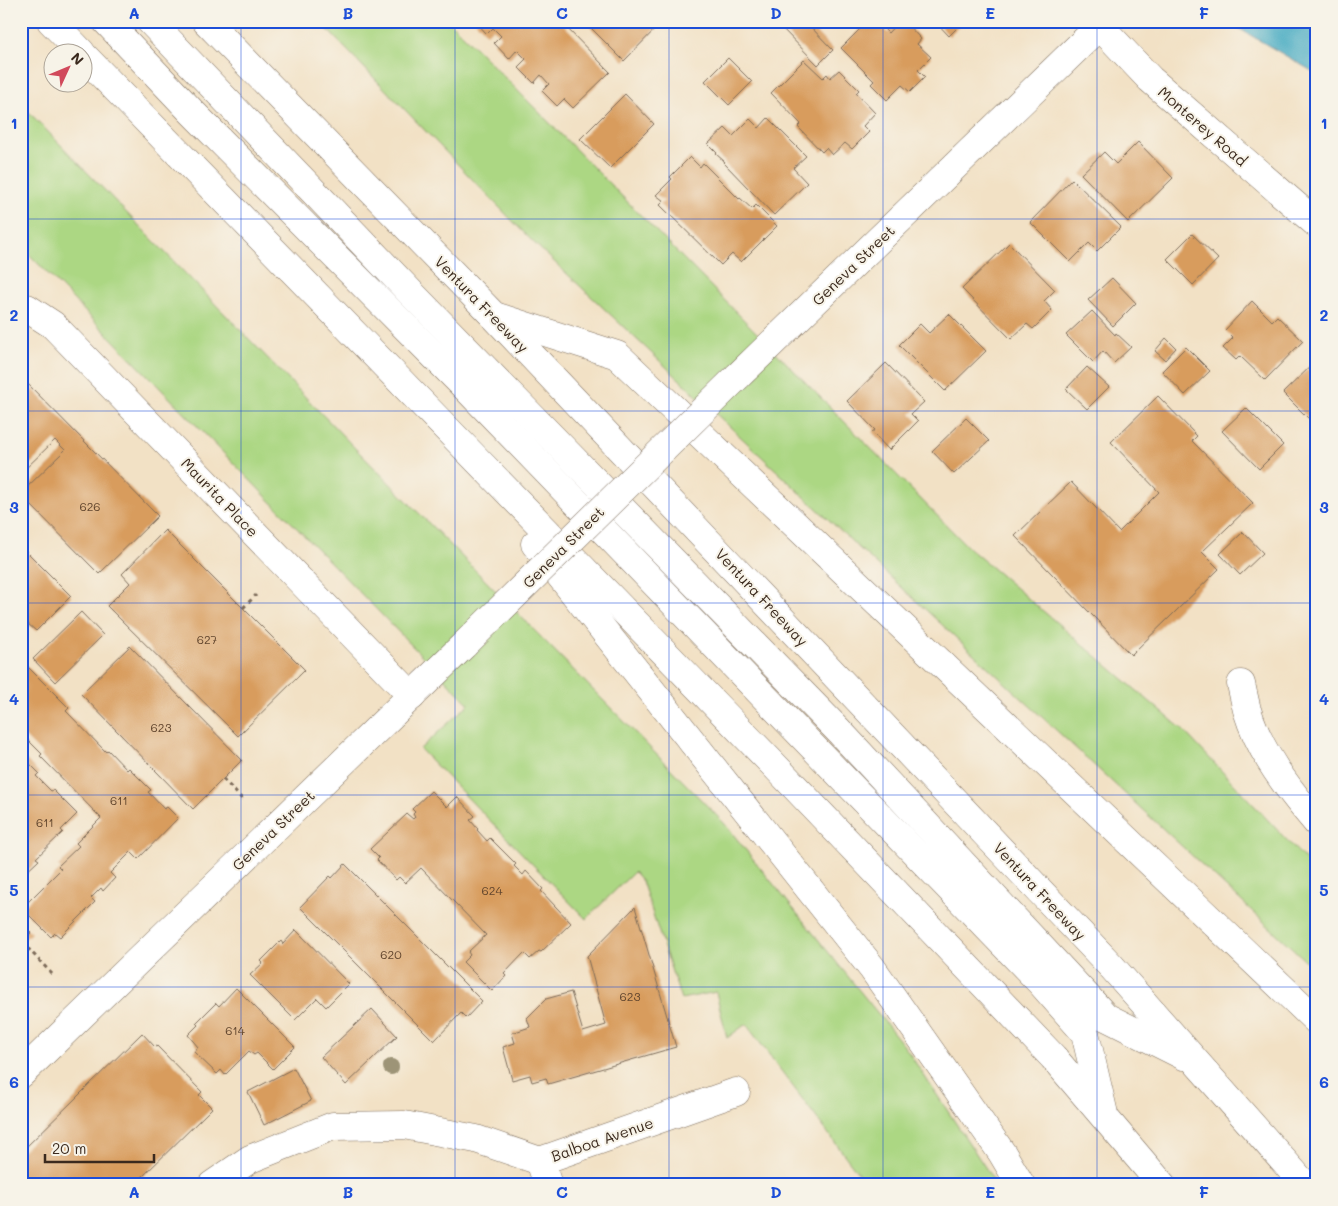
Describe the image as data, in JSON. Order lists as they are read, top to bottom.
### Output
{
  "streets": {
    "main road": [
      "Monterey Road",
      "Geneva Street",
      "Ventura Freeway",
      "Maurita Place",
      "Balboa Avenue"
    ]
  },
  "crossings": [
    ["Monterey Road", "Geneva Street"],
    ["Geneva Street", "Maurita Place"]
  ],
  "house_numbers": [
    "626",
    "627",
    "623",
    "611",
    "611",
    "624",
    "620",
    "623",
    "614"
  ],
  "scale_bar": "20 m",
  "north": "top right",
  "grid": {
    "columns": [
      "A",
      "B",
      "C",
      "D",
      "E",
      "F"
    ],
    "rows": [
      "1",
      "2",
      "3",
      "4",
      "5",
      "6"
    ]
  }
}
